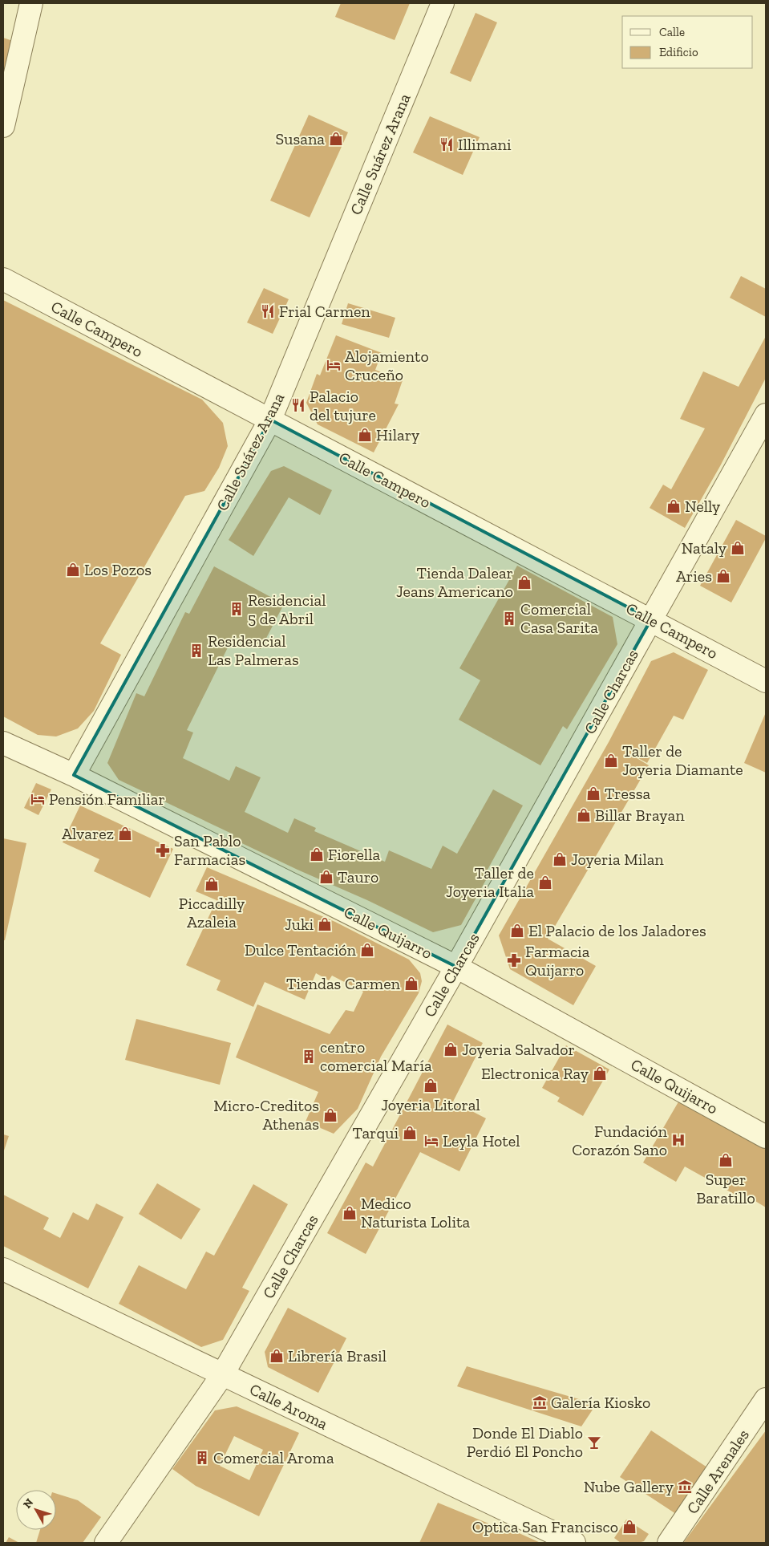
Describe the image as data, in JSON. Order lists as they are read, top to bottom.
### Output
{
  "streets": {
    "street": [
      "Calle Suárez Arana",
      "Calle Campero",
      "Calle Charcas",
      "Calle Quijarro",
      "Calle Aroma",
      "Calle Arenales"
    ]
  },
  "crossings": [
    ["Calle Suárez Arana", "Calle Campero"],
    ["Calle Suárez Arana", "Calle Quijarro"],
    ["Calle Campero", "Calle Charcas"],
    ["Calle Charcas", "Calle Quijarro"],
    ["Calle Charcas", "Calle Aroma"]
  ],
  "places": {
    "shop": [
      "Susana",
      "Hilary",
      "Nelly",
      "Nataly",
      "Los Pozos",
      "Aries",
      "Tienda Dalear Jeans Americano",
      "Taller de Joyeria Diamante",
      "Tressa",
      "Billar Brayan",
      "Alvarez",
      "Fiorella",
      "Joyeria Milan",
      "Tauro",
      "Taller de Joyeria Italia",
      "Piccadilly Azaleia",
      "Juki",
      "El Palacio de los Jaladores",
      "Dulce Tentación",
      "Tiendas Carmen",
      "Joyeria Salvador",
      "Electronica Ray",
      "Joyeria Litoral",
      "Micro-Creditos Athenas",
      "Tarqui",
      "Super Baratillo",
      "Medico Naturista Lolita",
      "Librería Brasil",
      "Optica San Francisco"
    ],
    "restaurant": ["Illimani", "Frial Carmen", "Palacio del tujure"],
    "hotel": ["Alojamiento Cruceño", "Pensión Familiar", "Leyla Hotel"],
    "building": [
      "Residencial 5 de Abril",
      "Comercial Casa Sarita",
      "Residencial Las Palmeras",
      "centro comercial María",
      "Comercial Aroma"
    ],
    "pharmacy": ["San Pablo Farmacias", "Farmacia Quijarro"],
    "hospital": ["Fundación Corazón Sano"],
    "museum": ["Galería Kiosko", "Nube Gallery"],
    "bar": ["Donde El Diablo Perdió El Poncho"]
  },
  "legend": ["Calle", "Edificio"],
  "north": "top left"
}
